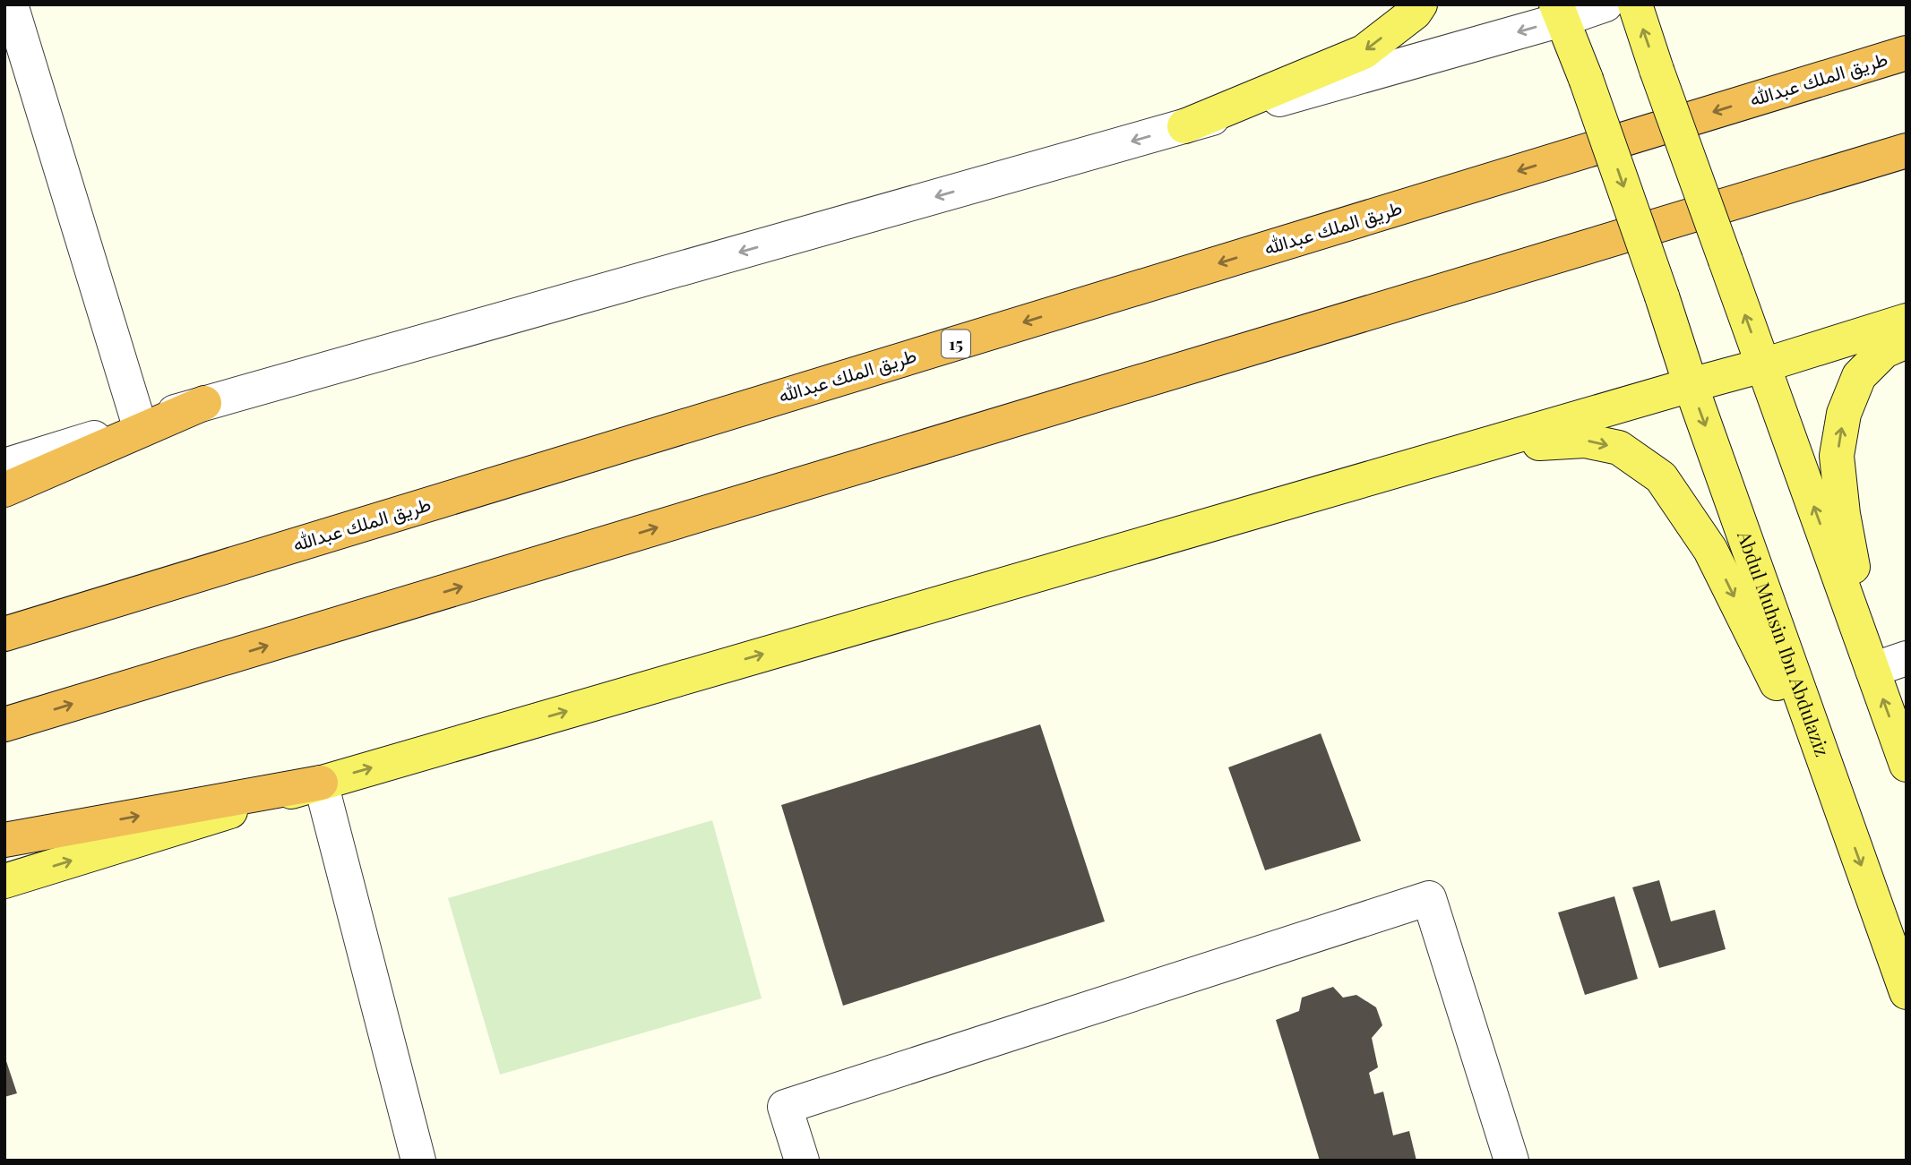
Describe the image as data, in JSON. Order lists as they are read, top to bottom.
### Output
{
  "streets": {
    "highway": ["طريق الملك عبدالله", "15"],
    "main road": ["Abdul Muhsin Ibn Abdulaziz"]
  }
}
